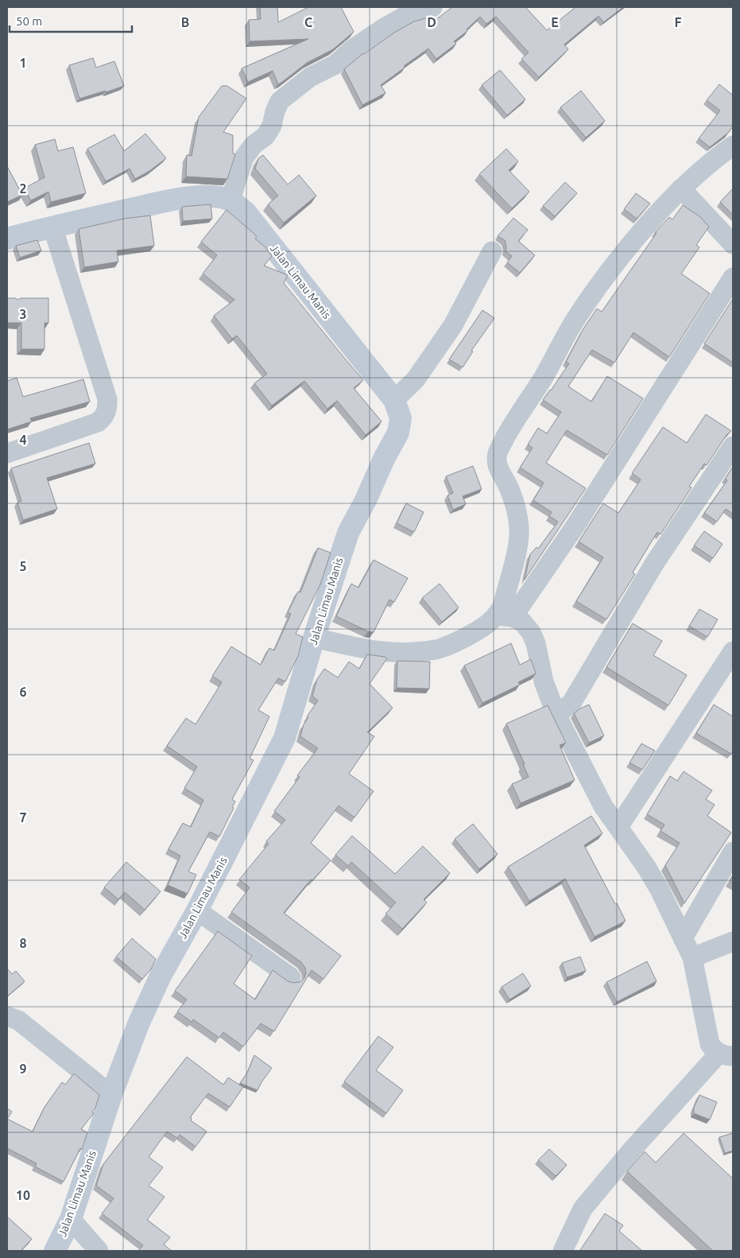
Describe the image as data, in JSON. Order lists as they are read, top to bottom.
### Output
{
  "streets": {
    "street": ["Jalan Limau Manis"]
  },
  "scale_bar": "50 m",
  "grid": {
    "columns": [
      "B",
      "C",
      "D",
      "E",
      "F"
    ],
    "rows": [
      "1",
      "2",
      "3",
      "4",
      "5",
      "6",
      "7",
      "8",
      "9",
      "10"
    ]
  }
}
